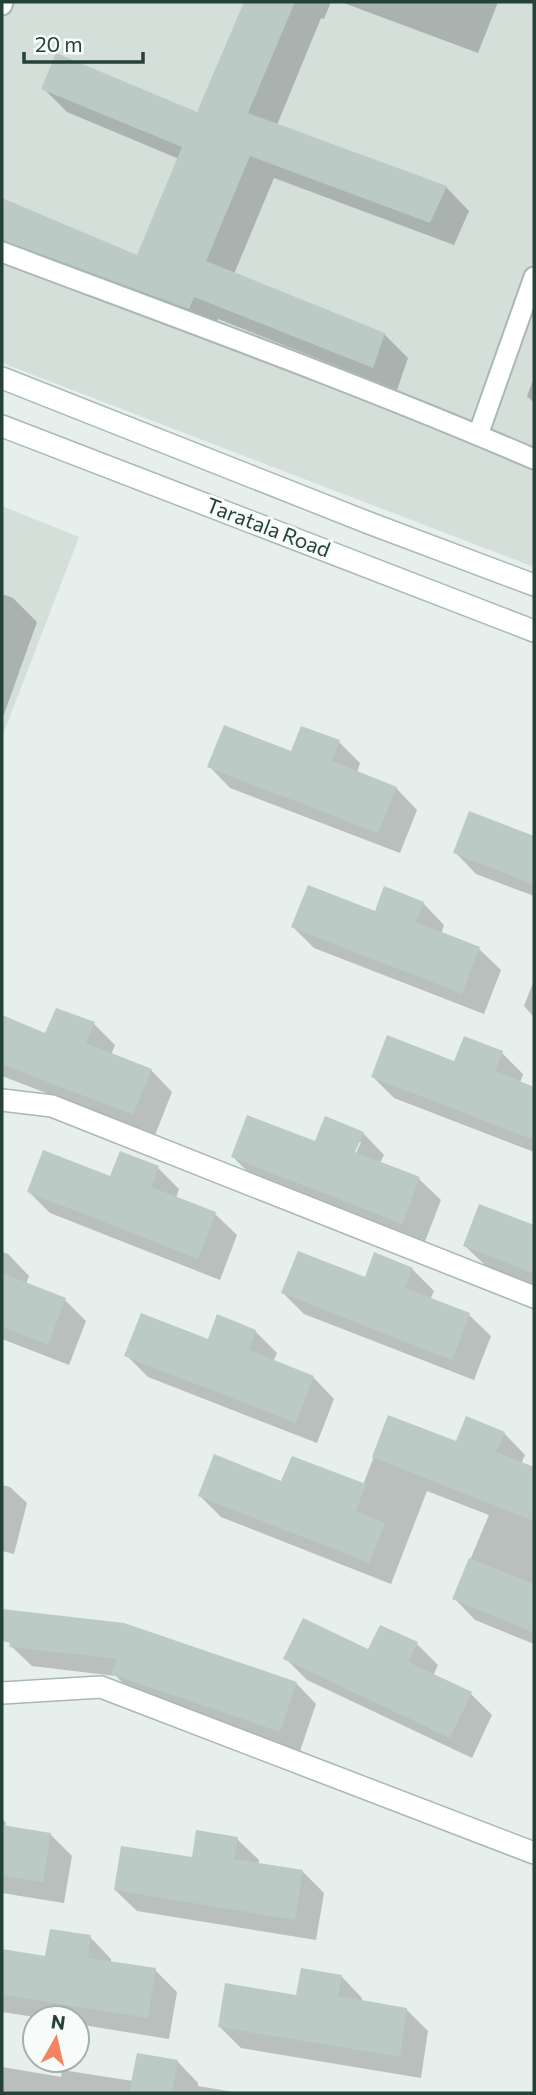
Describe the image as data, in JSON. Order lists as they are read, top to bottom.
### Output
{
  "streets": {
    "main road": ["Taratala Road"]
  },
  "scale_bar": "20 m",
  "north": "top"
}
